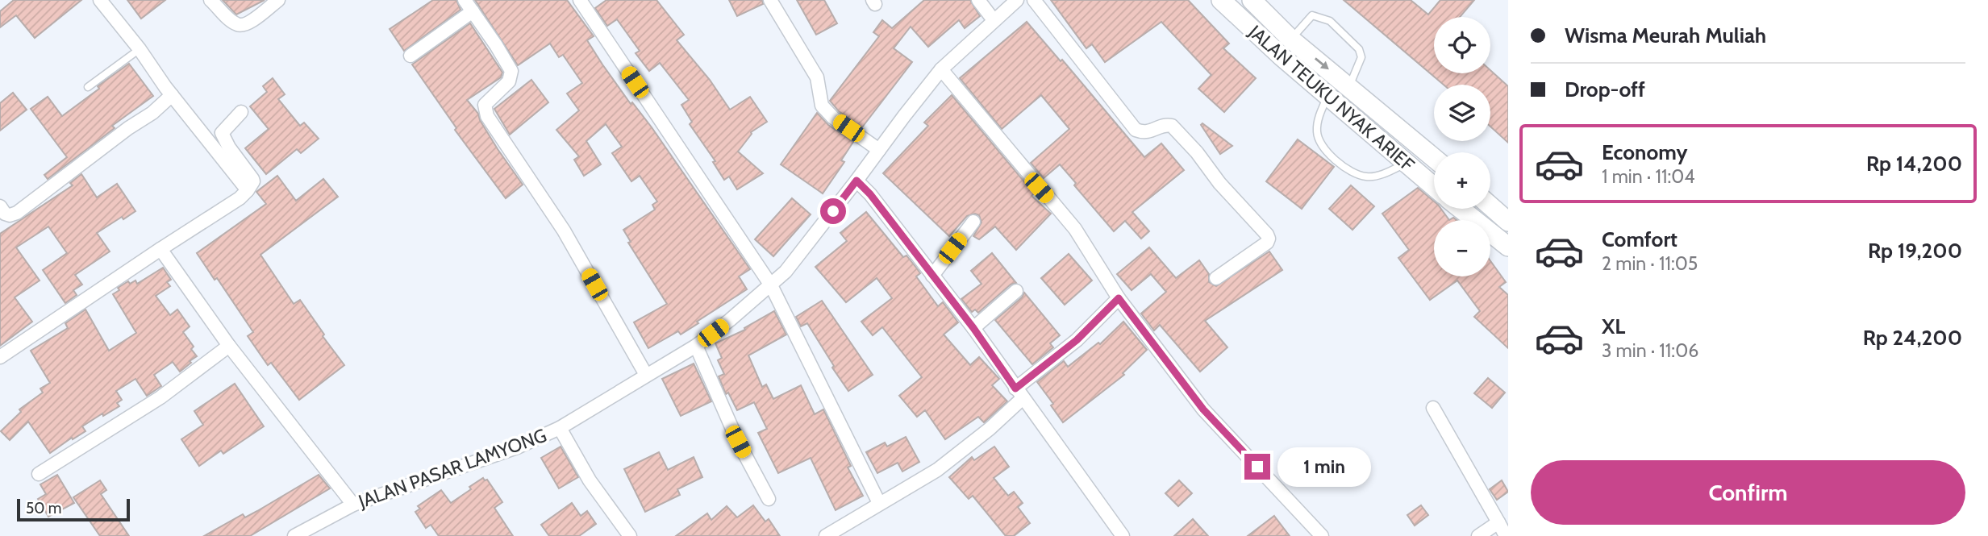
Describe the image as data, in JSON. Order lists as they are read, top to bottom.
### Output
{
  "streets": {
    "main road": ["JALAN TEUKU NYAK ARIEF"],
    "street": ["JALAN PASAR LAMYONG"]
  },
  "scale_bar": "50 m",
  "page": {
    "banner": ["Wisma Meurah Muliah", "Drop-off"],
    "map_buttons": ["+", "−"],
    "list": [
      {
        "name": "Economy",
        "note": "1 min · 11:04",
        "value": "Rp 14,200"
      },
      {
        "name": "Comfort",
        "note": "2 min · 11:05",
        "value": "Rp 19,200"
      },
      {
        "name": "XL",
        "note": "3 min · 11:06",
        "value": "Rp 24,200"
      }
    ],
    "bubble": "1 min",
    "buttons": "Confirm",
    "scale": "50 m"
  }
}
